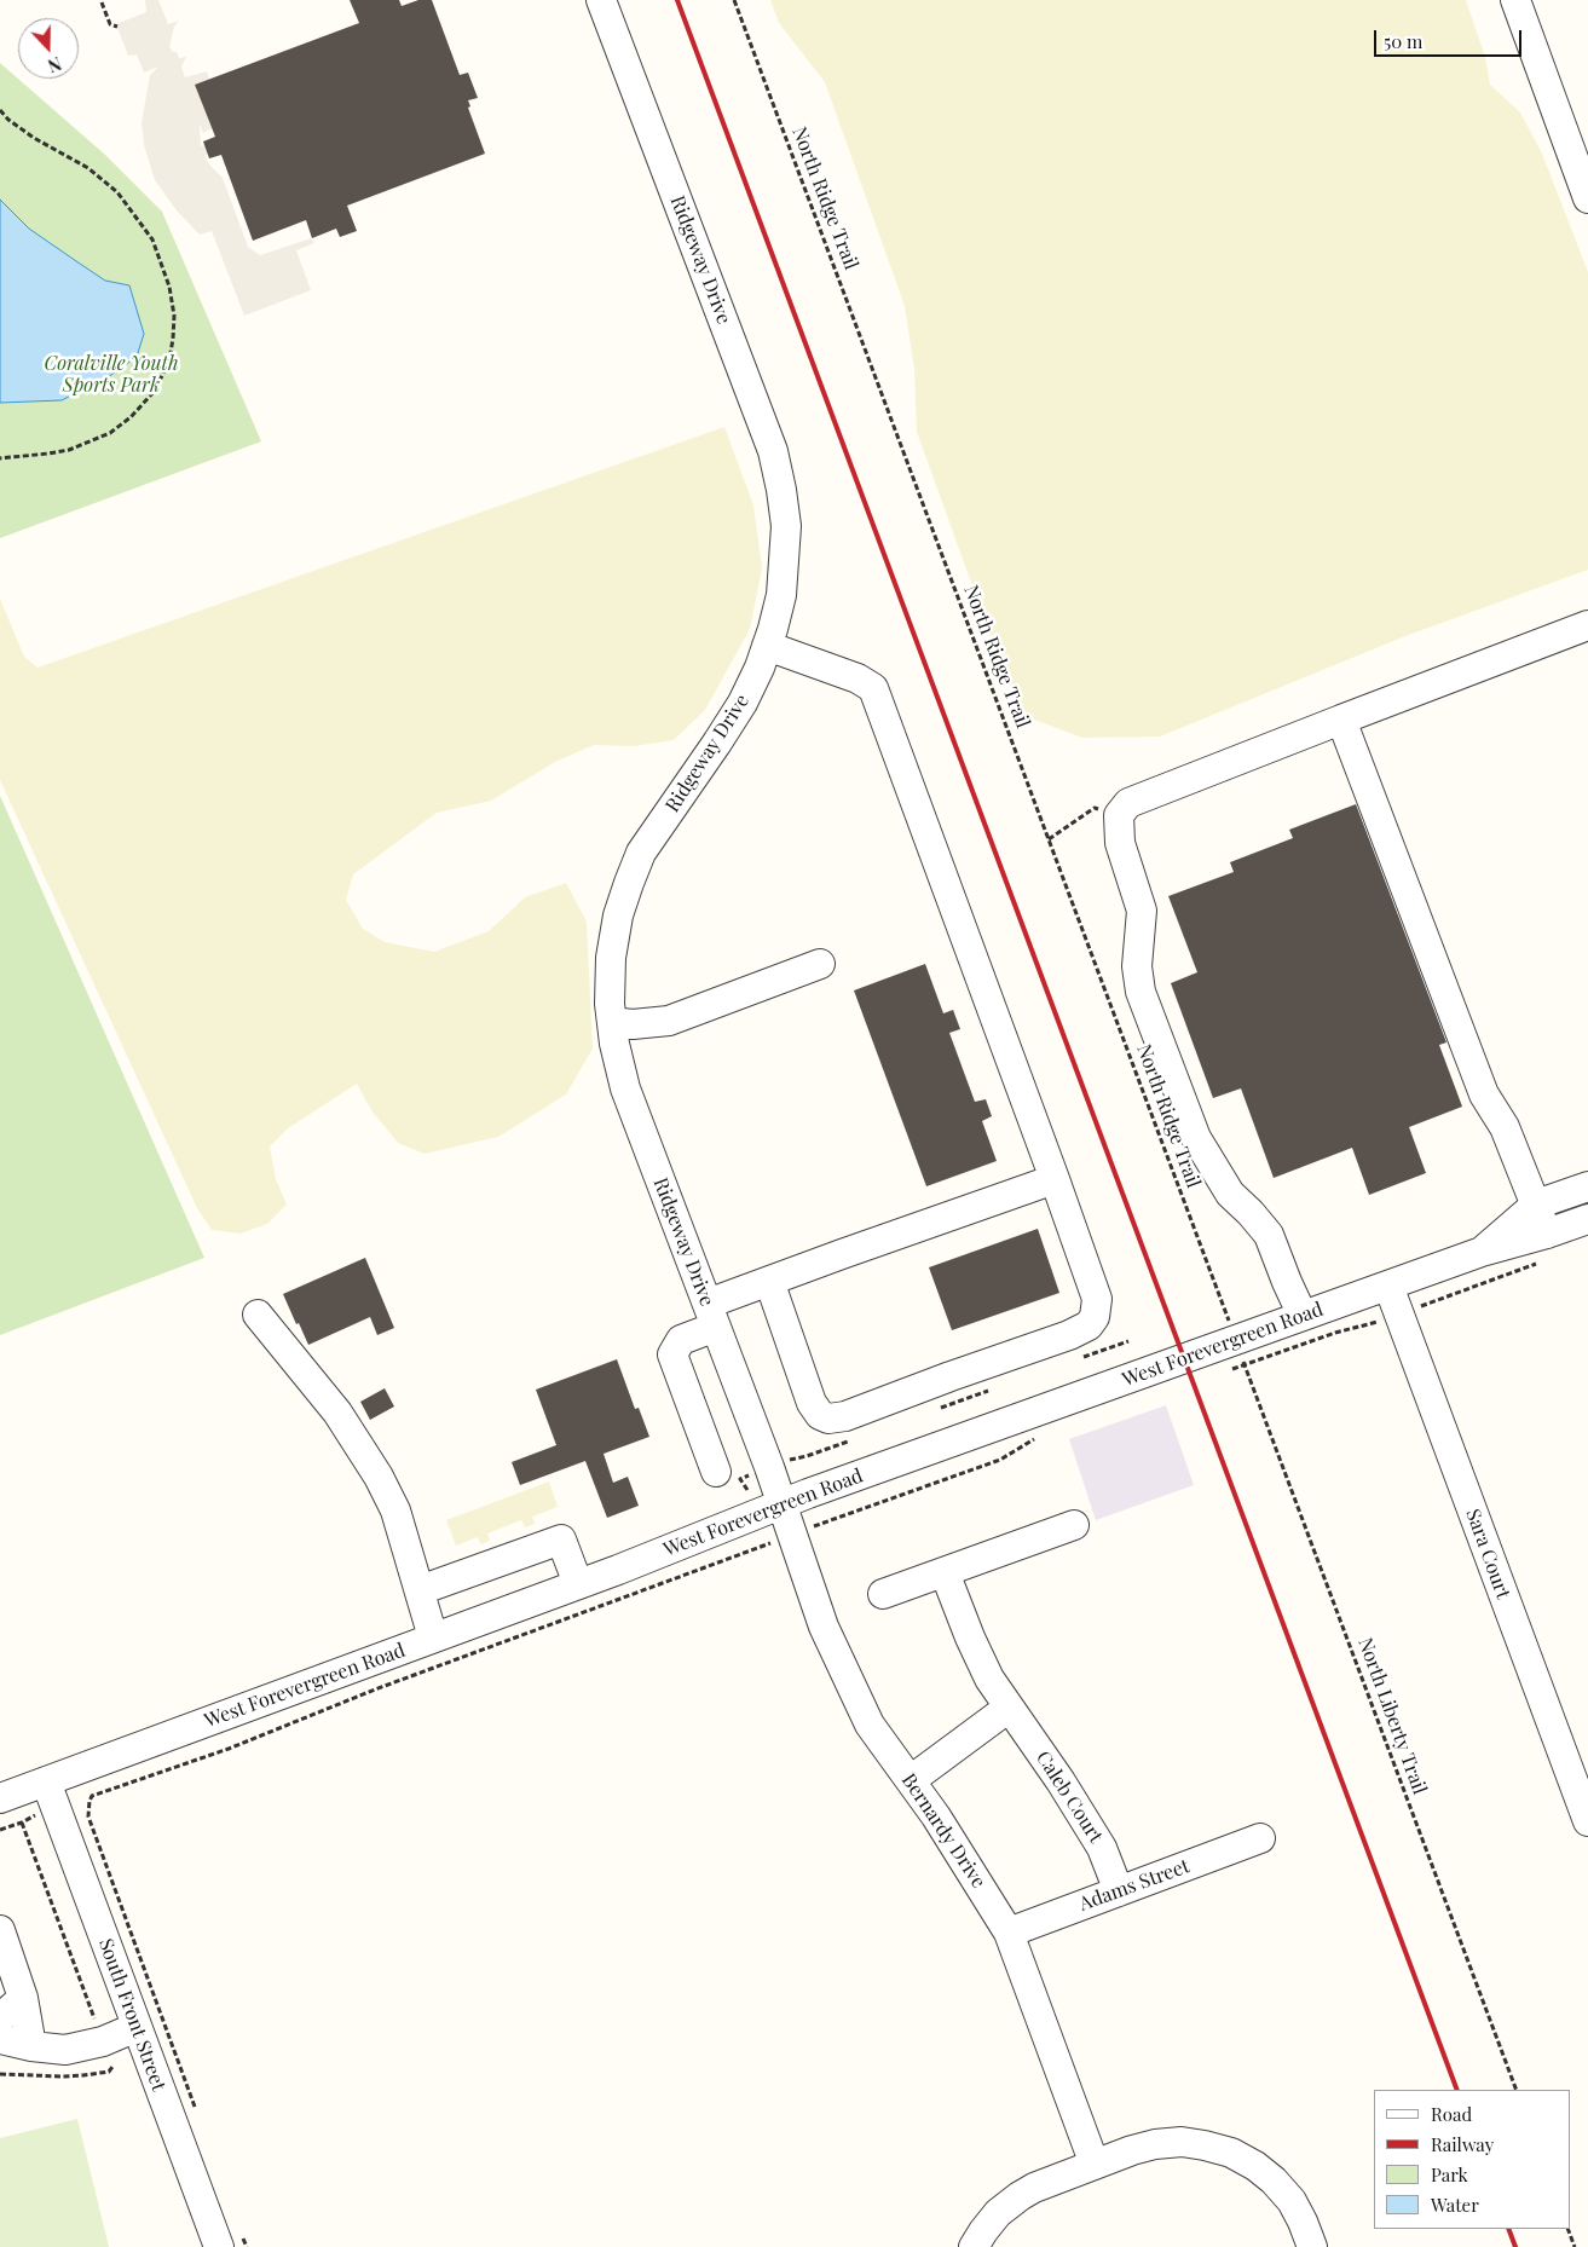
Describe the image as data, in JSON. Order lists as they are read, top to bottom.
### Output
{
  "streets": {
    "street": [
      "Ridgeway Drive",
      "West Forevergreen Road",
      "Sara Court",
      "Caleb Court",
      "Bernardy Drive",
      "Adams Street",
      "South Front Street"
    ],
    "path": ["North Ridge Trail", "North Liberty Trail"]
  },
  "crossings": [
    ["Ridgeway Drive", "West Forevergreen Road"],
    ["Ridgeway Drive", "Bernardy Drive"],
    ["West Forevergreen Road", "Sara Court"],
    ["West Forevergreen Road", "Bernardy Drive"],
    ["West Forevergreen Road", "South Front Street"],
    ["Caleb Court", "Adams Street"],
    ["Bernardy Drive", "Adams Street"]
  ],
  "parks": ["Coralville Youth Sports Park"],
  "legend": [
    "Road",
    "Railway",
    "Park",
    "Water"
  ],
  "scale_bar": "50 m",
  "north": "bottom"
}
